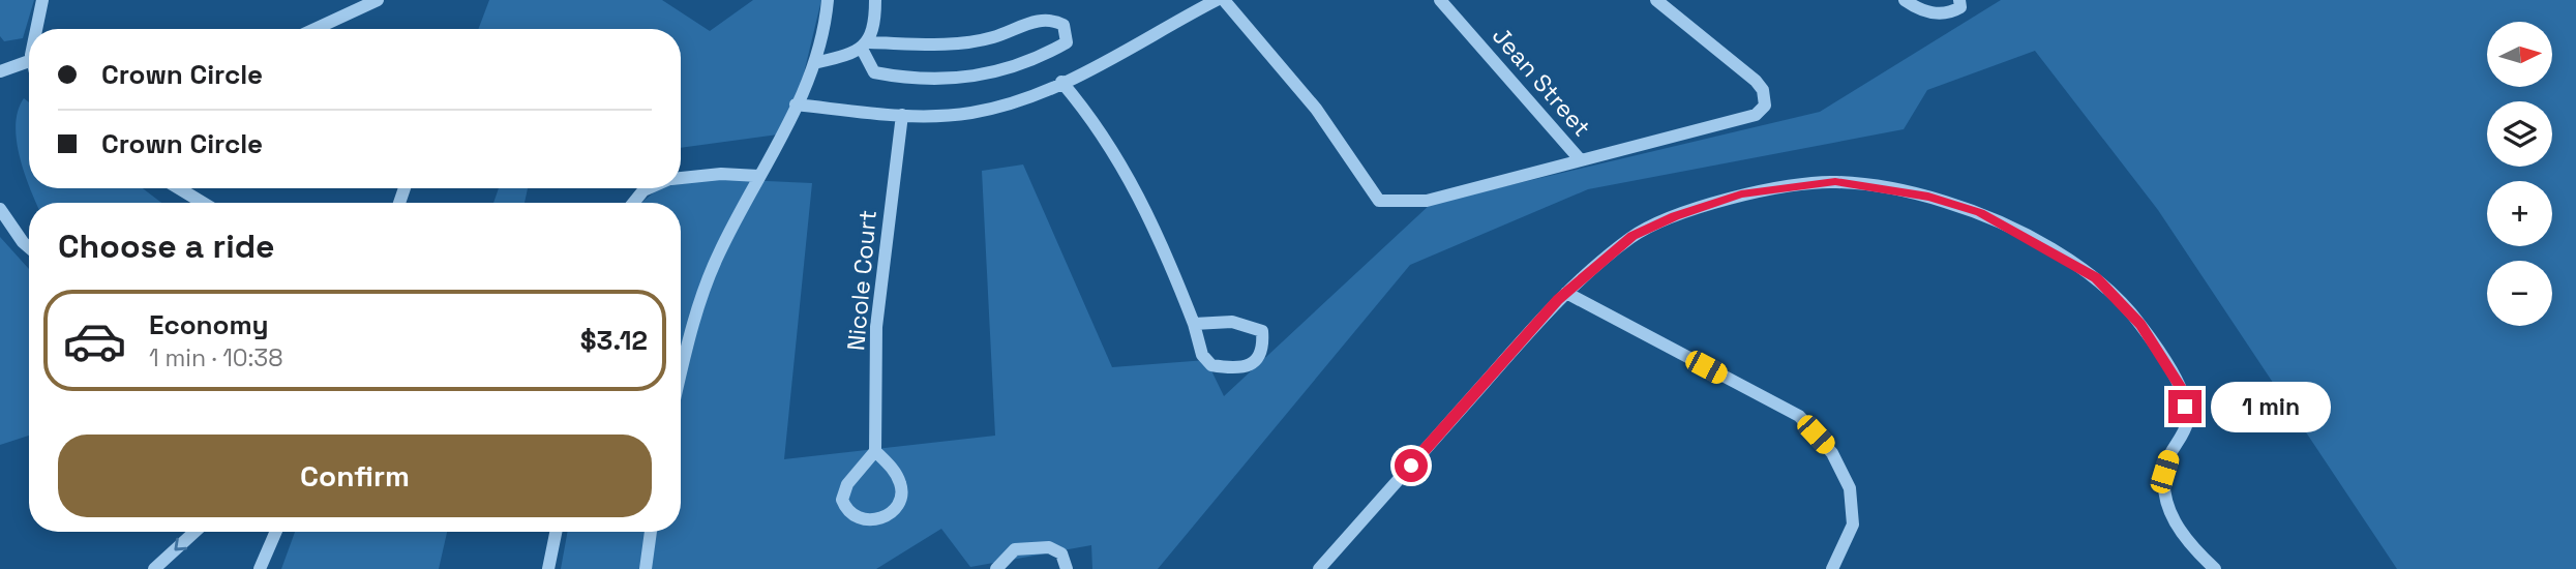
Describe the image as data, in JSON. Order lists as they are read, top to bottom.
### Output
{
  "streets": {
    "street": ["Jean Street", "Nicole Court"]
  },
  "north": "right",
  "page": {
    "map_buttons": ["+", "−"],
    "banner": ["Crown Circle", "Crown Circle"],
    "heading": "Choose a ride",
    "list": [
      {
        "name": "Economy",
        "note": "1 min · 10:38",
        "value": "$3.12"
      }
    ],
    "bubble": "1 min",
    "buttons": "Confirm"
  }
}
